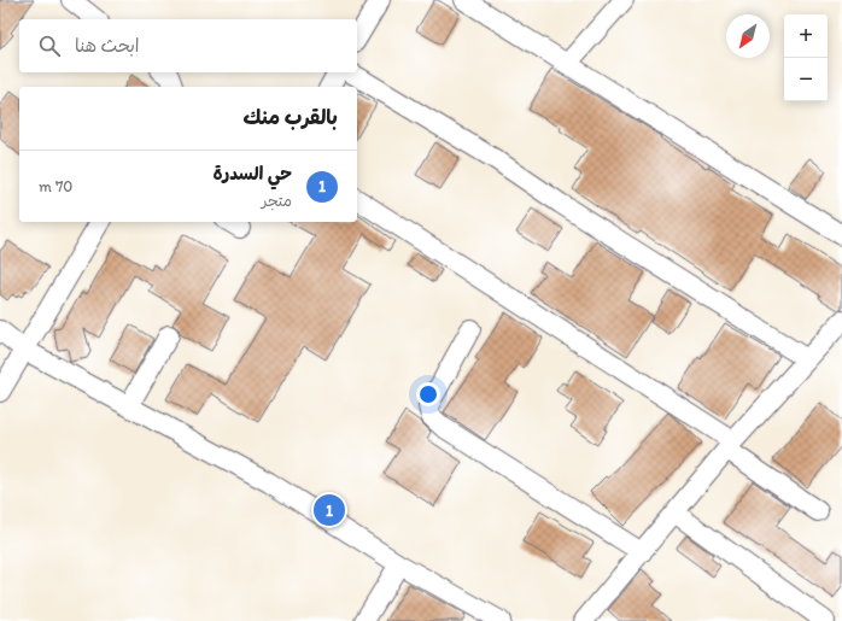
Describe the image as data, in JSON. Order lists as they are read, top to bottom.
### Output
{
  "north": "bottom left",
  "page": {
    "map_buttons": ["+", "−"],
    "search": "ابحث هنا",
    "heading": "بالقرب منك",
    "list": [
      {
        "mark": "1",
        "name": "حي السدرة",
        "note": "متجر",
        "value": "70 m"
      }
    ],
    "pins": "1"
  }
}
